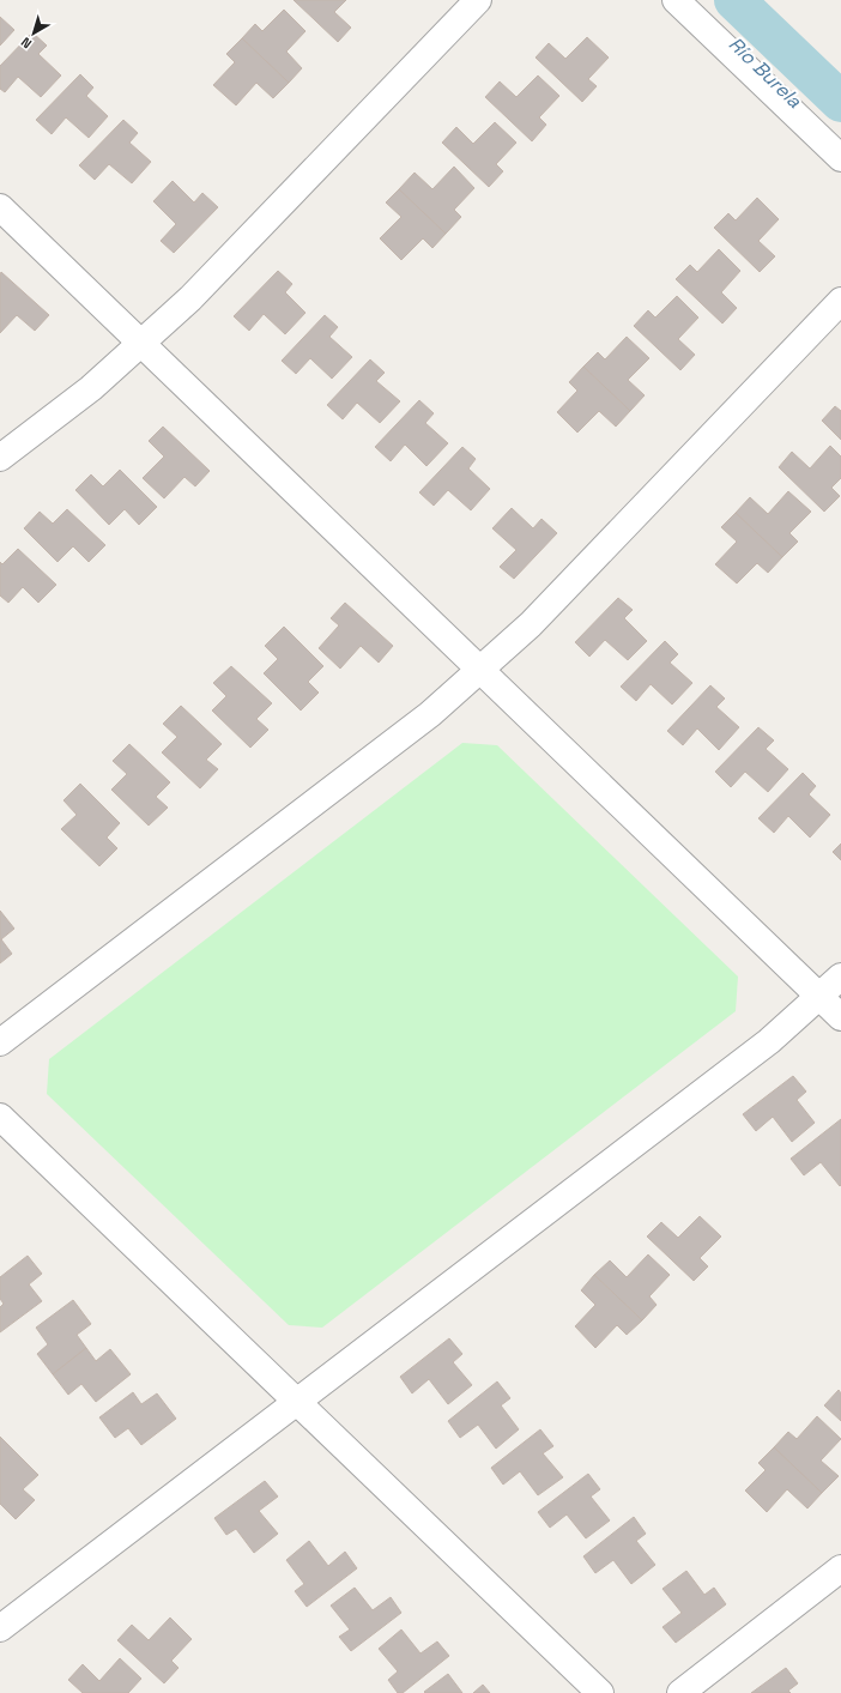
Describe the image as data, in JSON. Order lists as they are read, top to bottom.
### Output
{
  "water": ["Río Burela"],
  "north": "bottom left"
}
